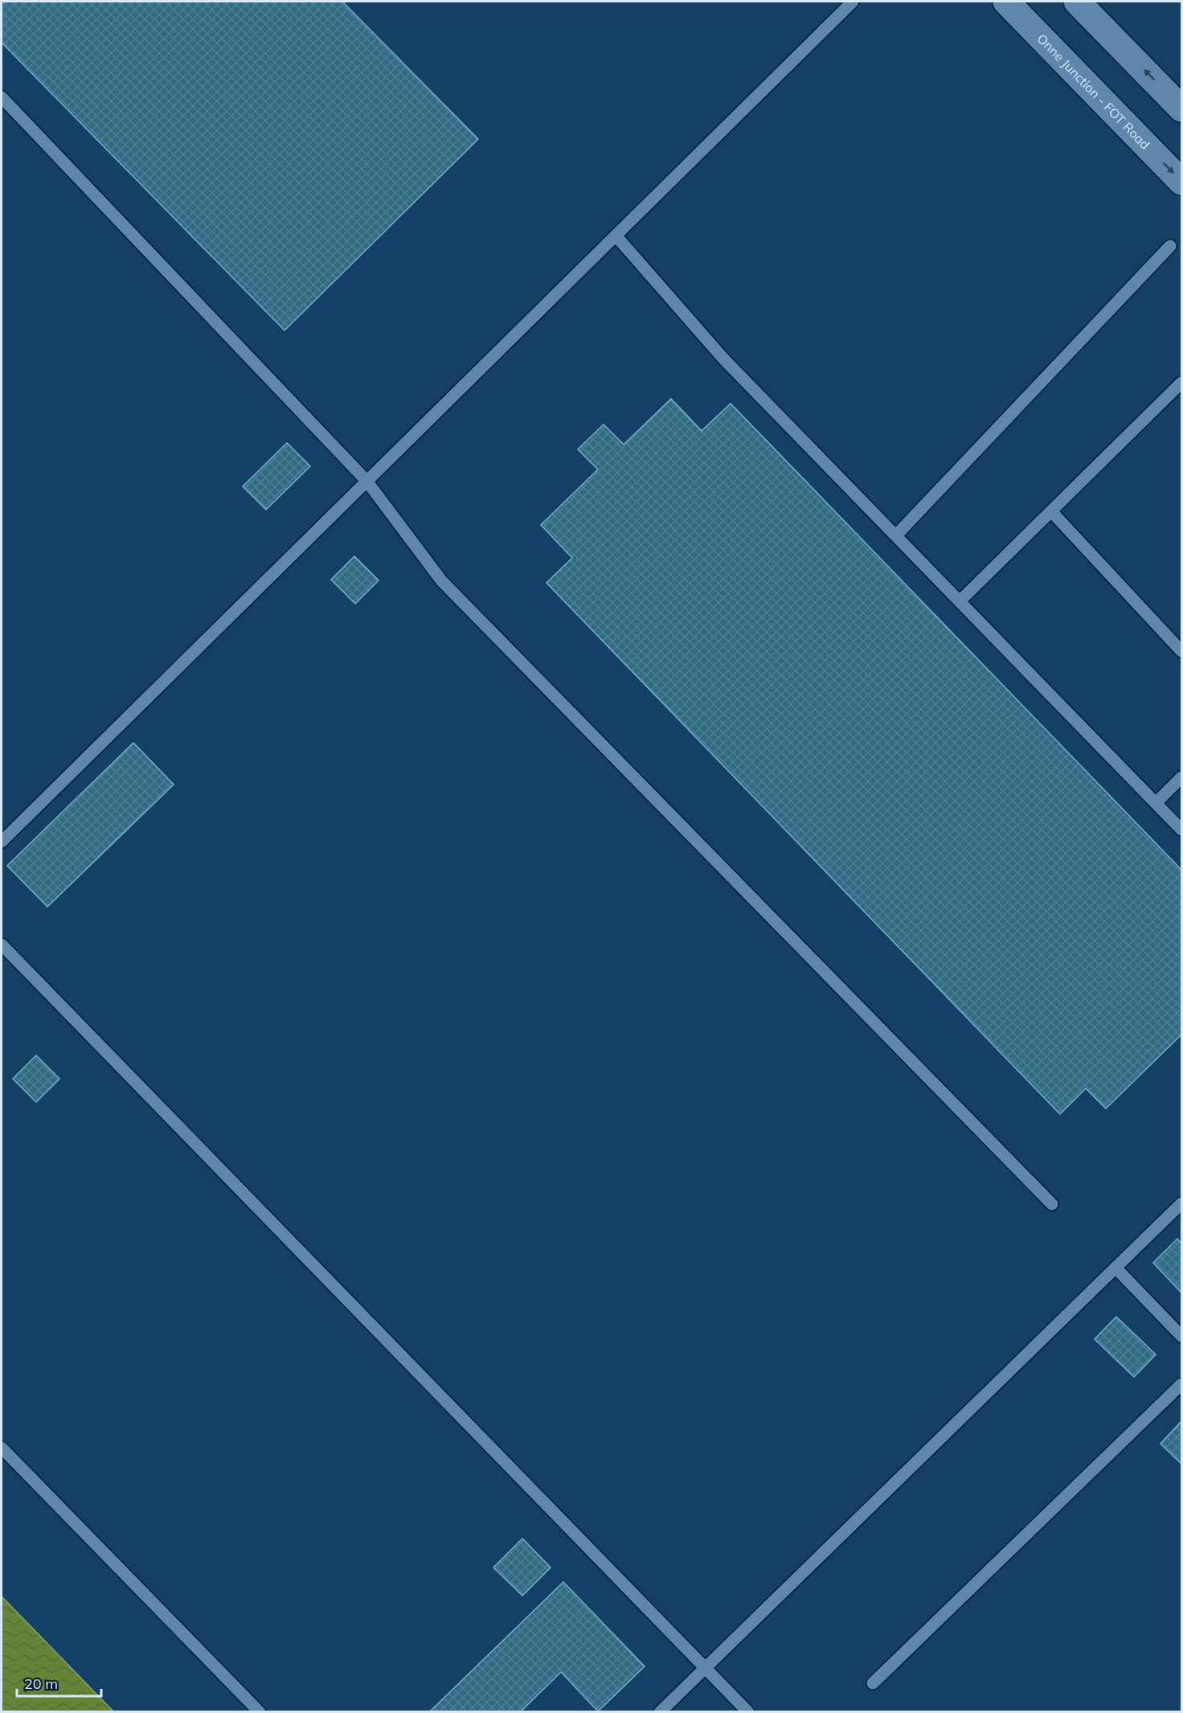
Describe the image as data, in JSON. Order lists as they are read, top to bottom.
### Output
{
  "streets": {
    "street": ["Onne Junction - FOT Road"]
  },
  "scale_bar": "20 m"
}
